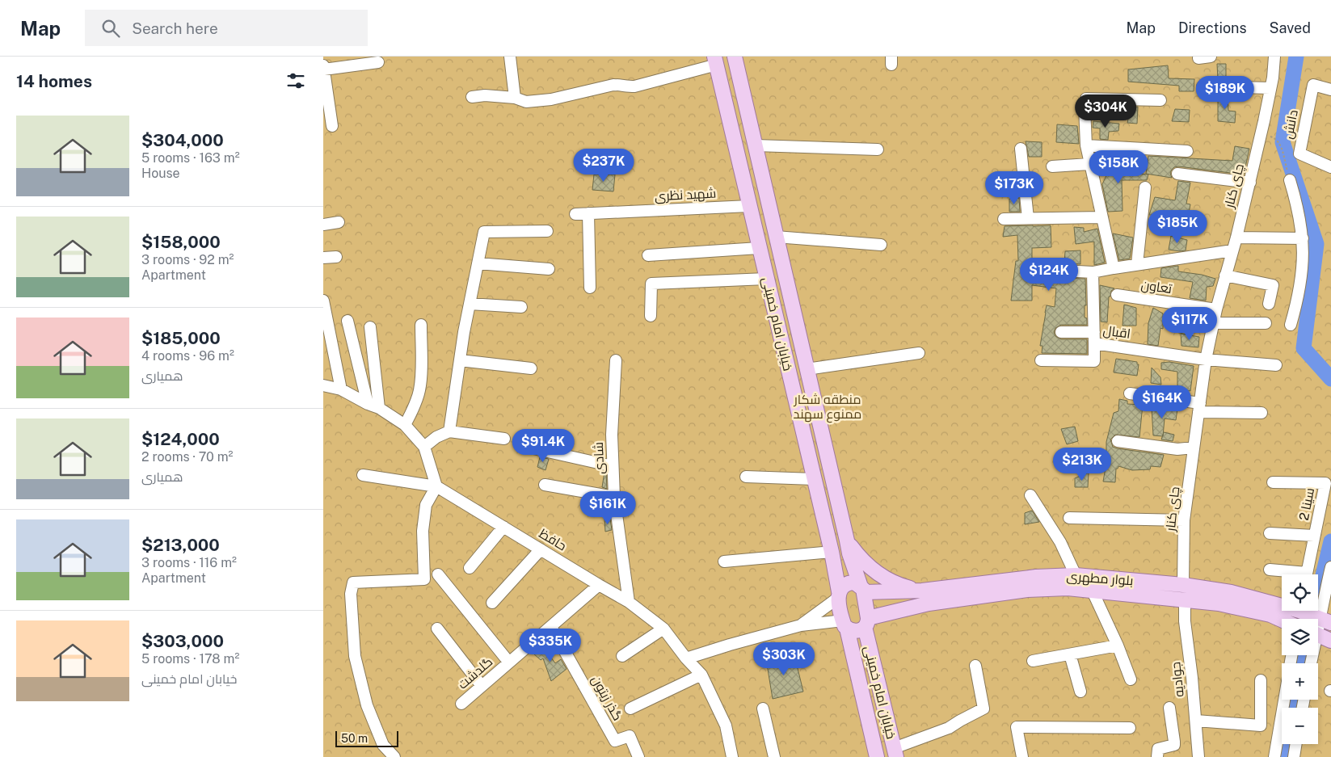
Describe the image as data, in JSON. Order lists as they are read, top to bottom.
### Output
{
  "streets": {
    "main road": ["خیابان امام خمینی", "بلوار مطهری"],
    "street": [
      "دانش",
      "چای کنار",
      "شهید نظری",
      "تعاون",
      "اقبال",
      "شادی",
      "سینا 2",
      "حافظ",
      "گلدشت",
      "جوادیه",
      "گذر زیتون"
    ]
  },
  "crossings": [
    ["چای کنار", "تعاون"],
    ["چای کنار", "اقبال"],
    ["چای کنار", "بلوار مطهری"],
    ["شهید نظری", "خیابان امام خمینی"],
    ["خیابان امام خمینی", "بلوار مطهری"],
    ["شادی", "حافظ"],
    ["حافظ", "گلدشت"],
    ["بلوار مطهری", "جوادیه"],
    ["گلدشت", "گذر زیتون"]
  ],
  "parks": ["منطقه شکار ممنوع سهند"],
  "scale_bar": "50 m",
  "page": {
    "header": "Map",
    "search": "Search here",
    "nav": ["Map", "Directions", "Saved"],
    "heading": "14 homes",
    "price": [
      "$189K",
      "$304K",
      "$237K",
      "$158K",
      "$173K",
      "$185K",
      "$124K",
      "$117K",
      "$164K",
      "$91.4K",
      "$213K",
      "$161K",
      "$335K",
      "$303K"
    ],
    "list": [
      {
        "name": "$304,000",
        "note": "5 rooms · 163 m² · House"
      },
      {
        "name": "$158,000",
        "note": "3 rooms · 92 m² · Apartment"
      },
      {
        "name": "$185,000",
        "note": "4 rooms · 96 m² · همیاری"
      },
      {
        "name": "$124,000",
        "note": "2 rooms · 70 m² · همیاری"
      },
      {
        "name": "$213,000",
        "note": "3 rooms · 116 m² · Apartment"
      },
      {
        "name": "$303,000",
        "note": "5 rooms · 178 m² · خیابان امام خمینی"
      }
    ],
    "map_buttons": ["+", "−"],
    "scale": "50 m"
  }
}
